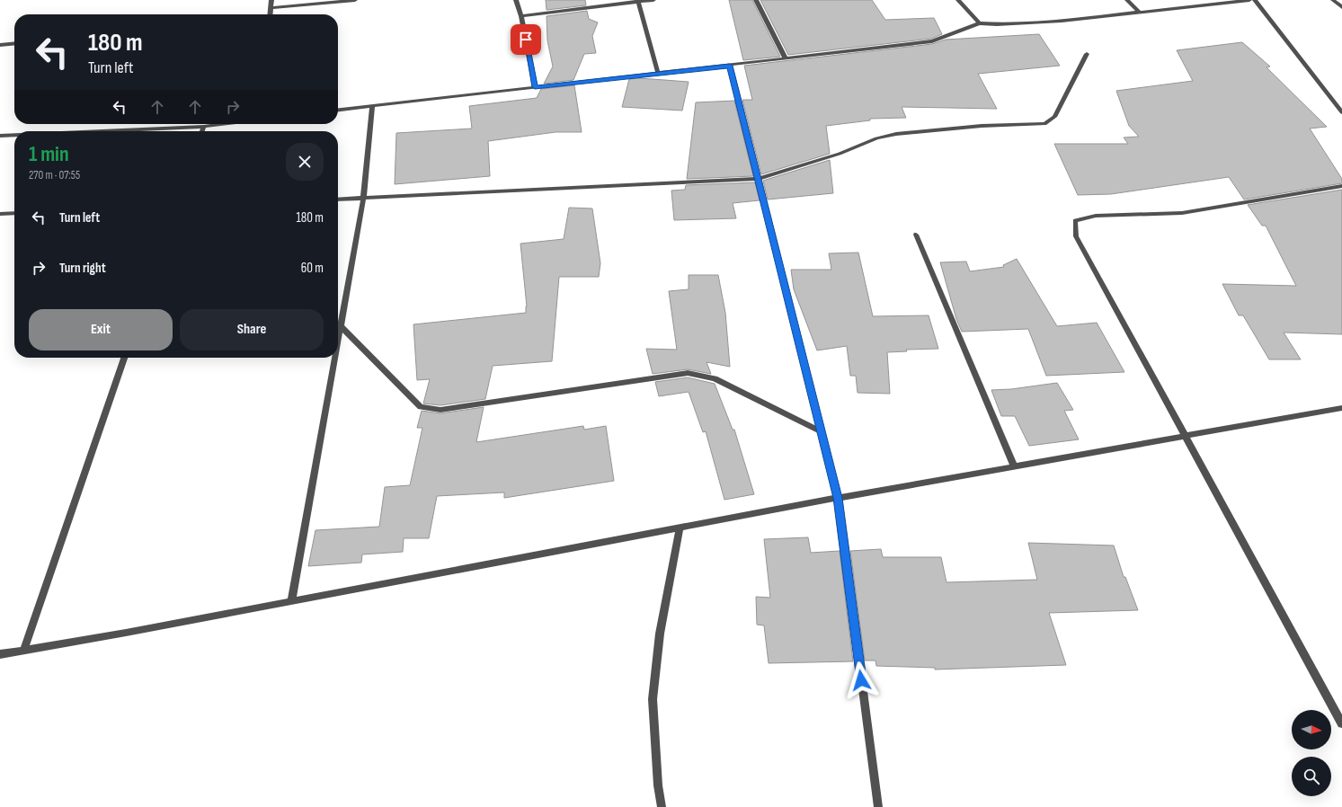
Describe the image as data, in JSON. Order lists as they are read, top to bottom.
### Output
{
  "north": "right",
  "page": {
    "turn": ["180 m", "Turn left"],
    "heading": ["1 min", "270 m · 07:55"],
    "list": [
      {
        "name": "Turn left",
        "value": "180 m"
      },
      {
        "name": "Turn right",
        "value": "60 m"
      }
    ],
    "buttons": ["Exit", "Share"]
  }
}
